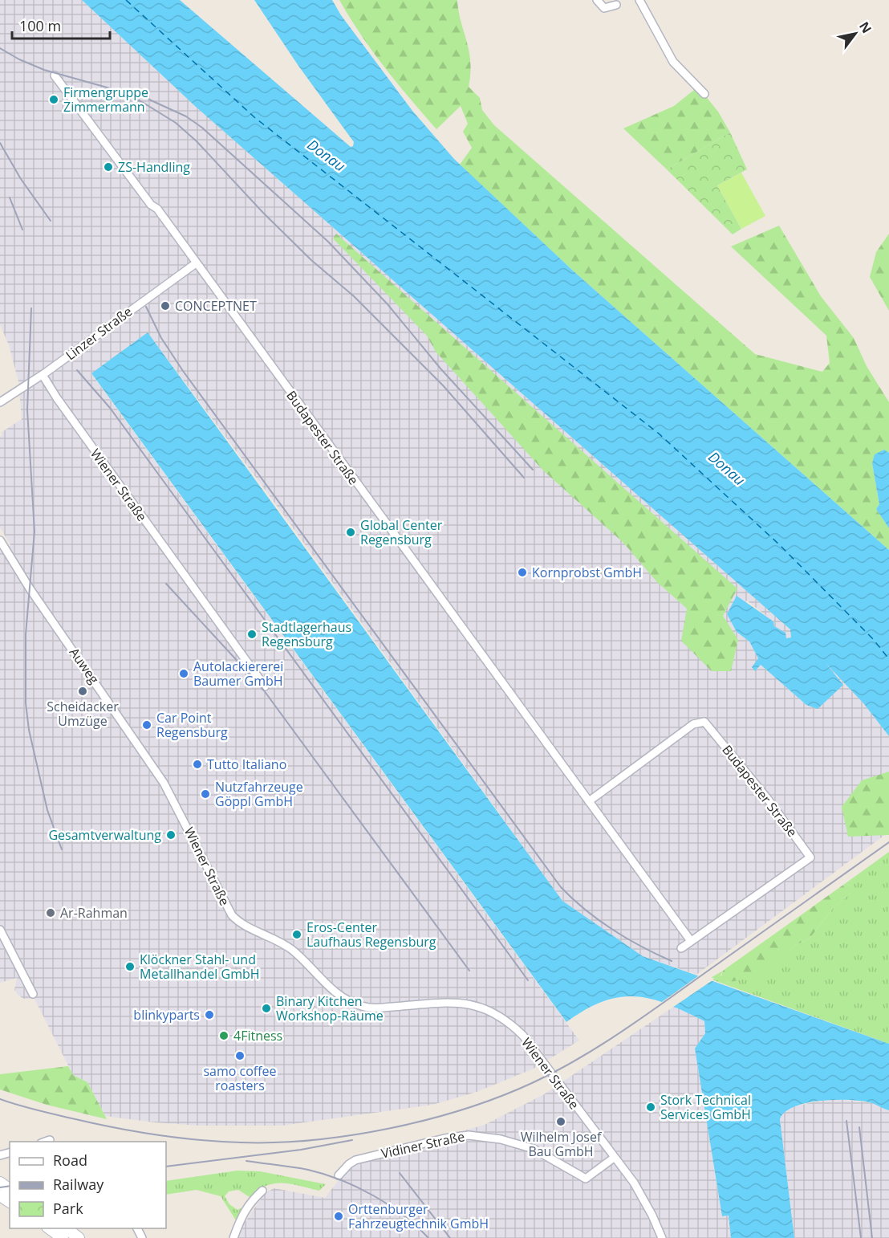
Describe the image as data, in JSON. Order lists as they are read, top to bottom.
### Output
{
  "streets": {
    "street": [
      "Linzer Straße",
      "Budapester Straße",
      "Wiener Straße",
      "Auweg",
      "Vidiner Straße"
    ]
  },
  "crossings": [
    ["Linzer Straße", "Budapester Straße"],
    ["Linzer Straße", "Wiener Straße"],
    ["Wiener Straße", "Auweg"],
    ["Wiener Straße", "Vidiner Straße"]
  ],
  "water": ["Donau"],
  "places": [
    "Firmengruppe Zimmermann",
    "ZS-Handling",
    "CONCEPTNET",
    "Global Center Regensburg",
    "Kornprobst GmbH",
    "Stadtlagerhaus Regensburg",
    "Autolackiererei Baumer GmbH",
    "Scheidacker Umzüge",
    "Car Point Regensburg",
    "Tutto Italiano",
    "Nutzfahrzeuge Göppl GmbH",
    "Gesamtverwaltung",
    "Ar-Rahman",
    "Eros-Center Laufhaus Regensburg",
    "Klöckner Stahl- und Metallhandel GmbH",
    "Binary Kitchen Workshop-Räume",
    "blinkyparts",
    "4Fitness",
    "samo coffee roasters",
    "Stork Technical Services GmbH",
    "Wilhelm Josef Bau GmbH",
    "Orttenburger Fahrzeugtechnik GmbH"
  ],
  "legend": ["Road", "Railway", "Park"],
  "scale_bar": "100 m",
  "north": "top right"
}
